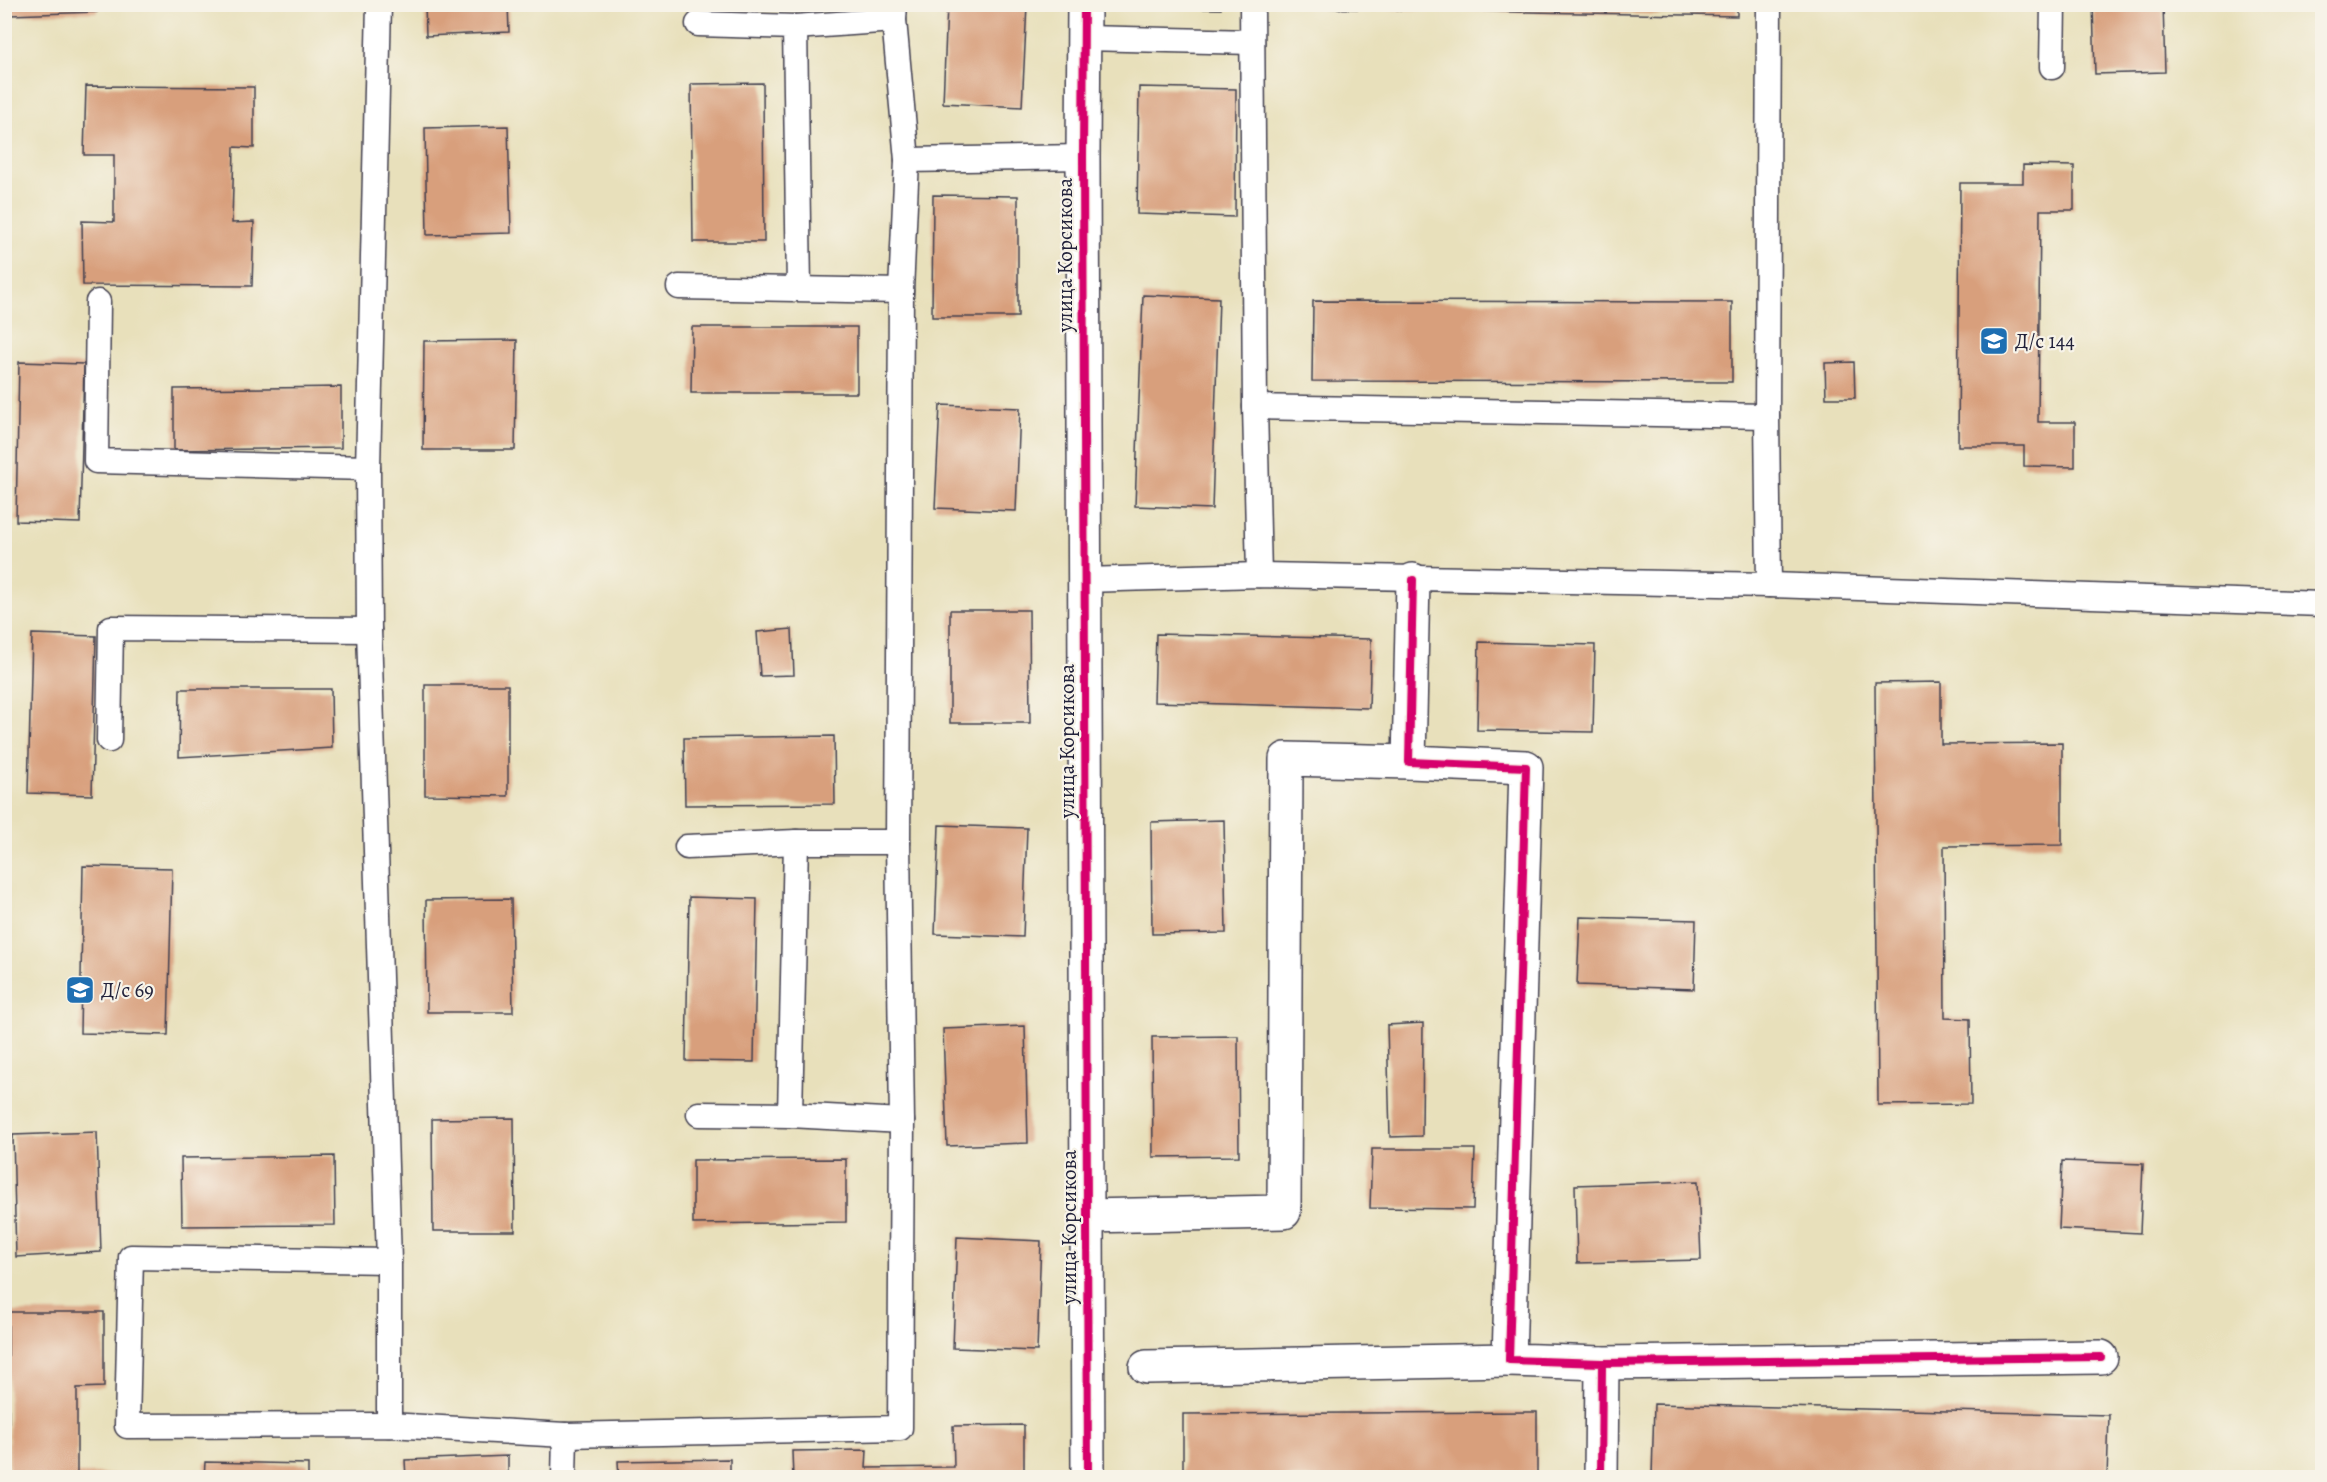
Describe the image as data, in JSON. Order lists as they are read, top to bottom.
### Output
{
  "streets": {
    "street": ["улица Корсикова"]
  },
  "places": {
    "school or university": ["Д/с 144", "Д/с 69"]
  }
}
